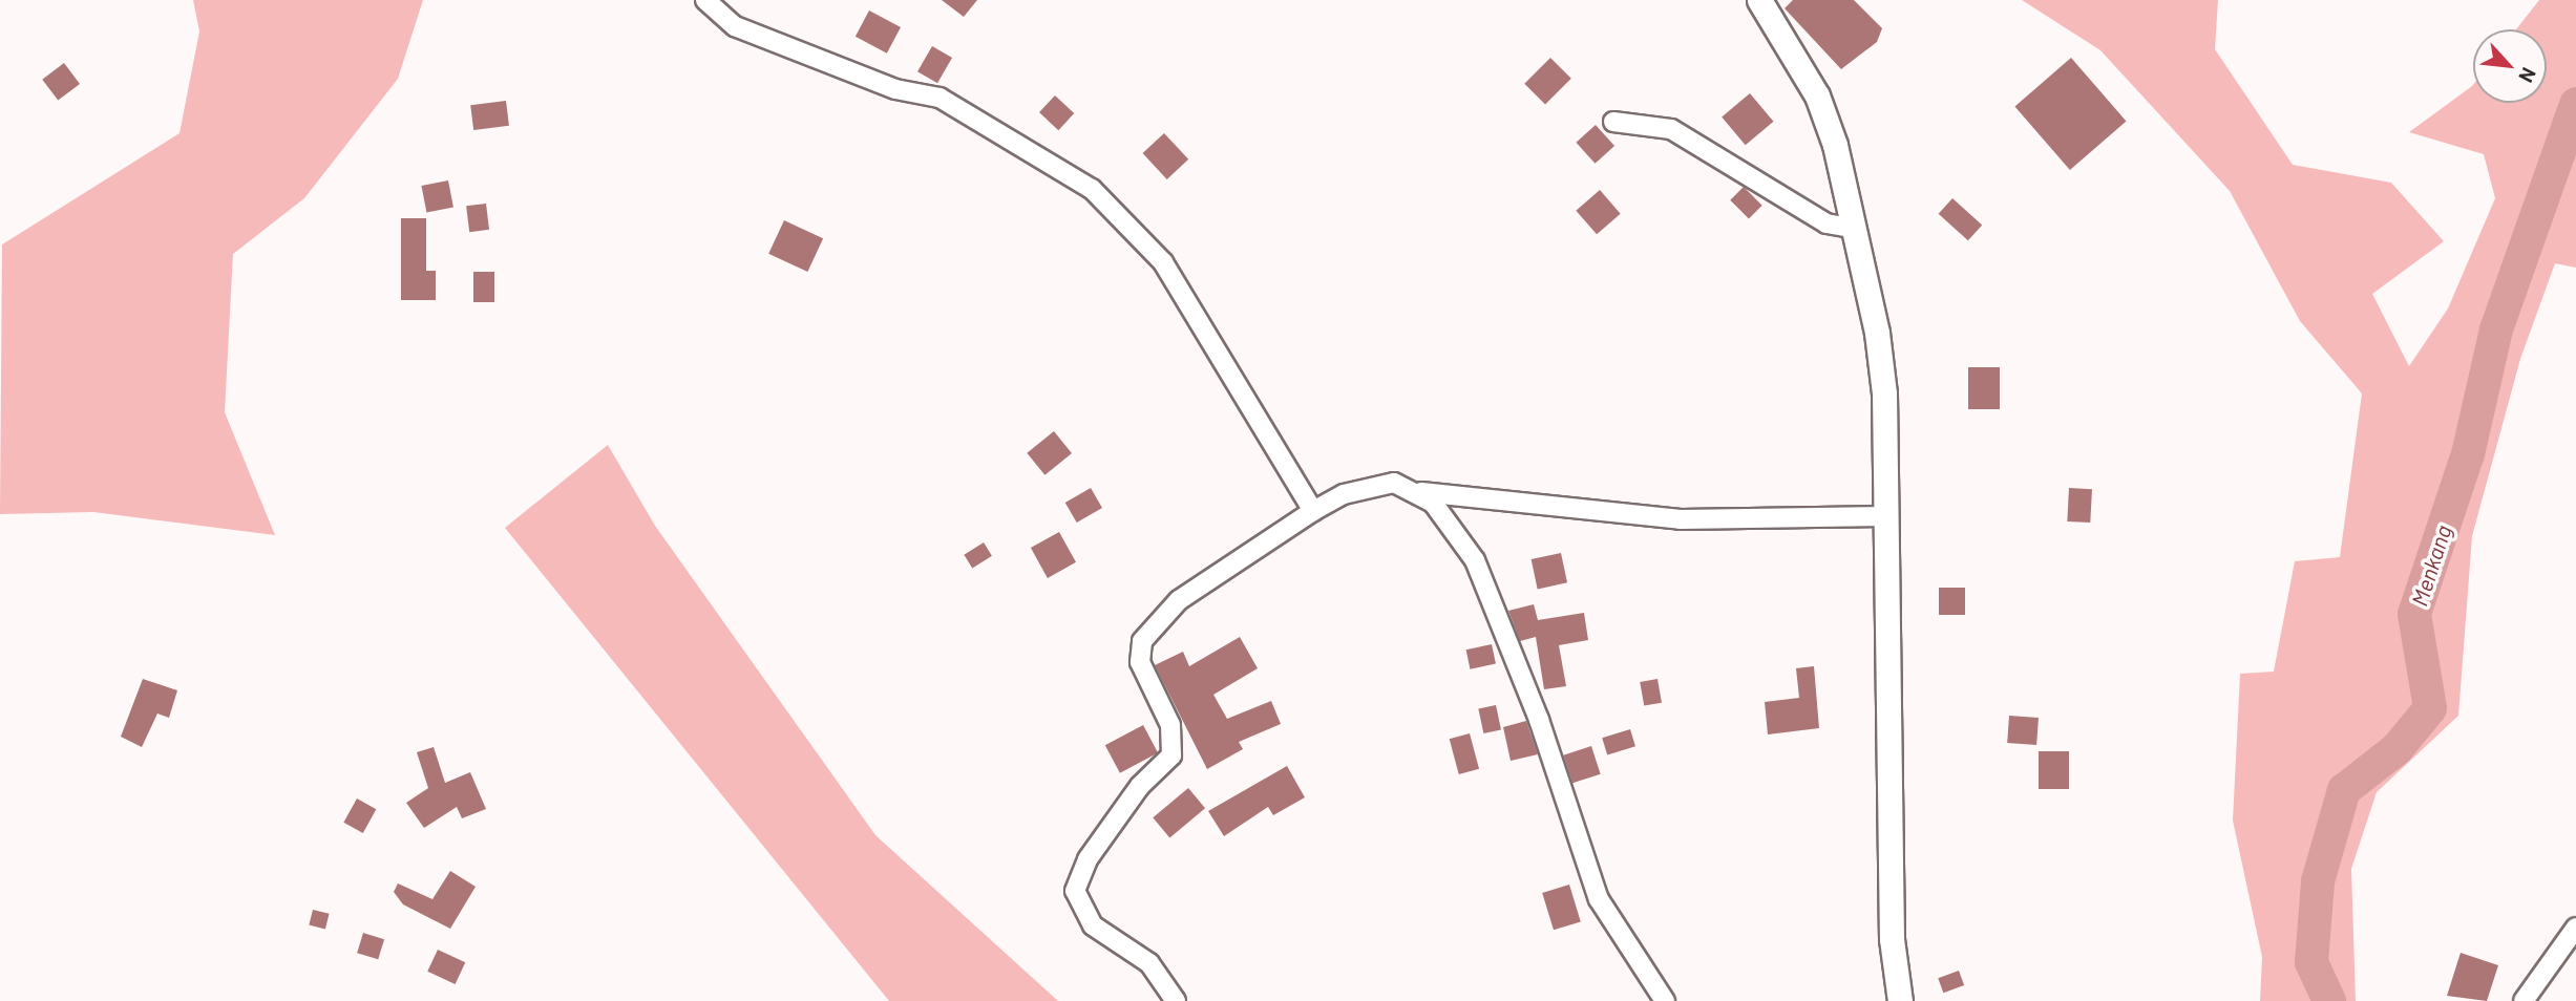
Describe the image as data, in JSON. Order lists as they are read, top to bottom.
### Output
{
  "water": ["Menkang"],
  "north": "bottom right"
}
